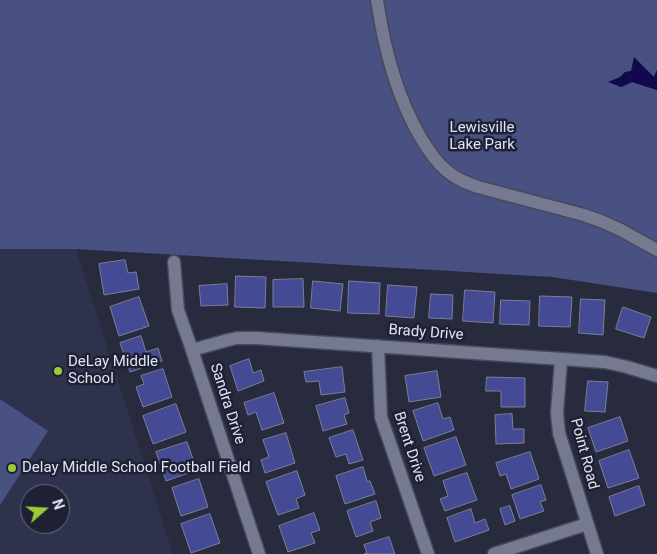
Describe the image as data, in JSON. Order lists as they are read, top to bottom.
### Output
{
  "streets": {
    "street": [
      "Brady Drive",
      "Sandra Drive",
      "Brent Drive",
      "Point Road"
    ]
  },
  "crossings": [
    ["Brady Drive", "Sandra Drive"],
    ["Brady Drive", "Brent Drive"],
    ["Brady Drive", "Point Road"]
  ],
  "parks": ["Lewisville Lake Park"],
  "places": ["DeLay Middle School", "Delay Middle School Football Field"],
  "north": "right"
}
